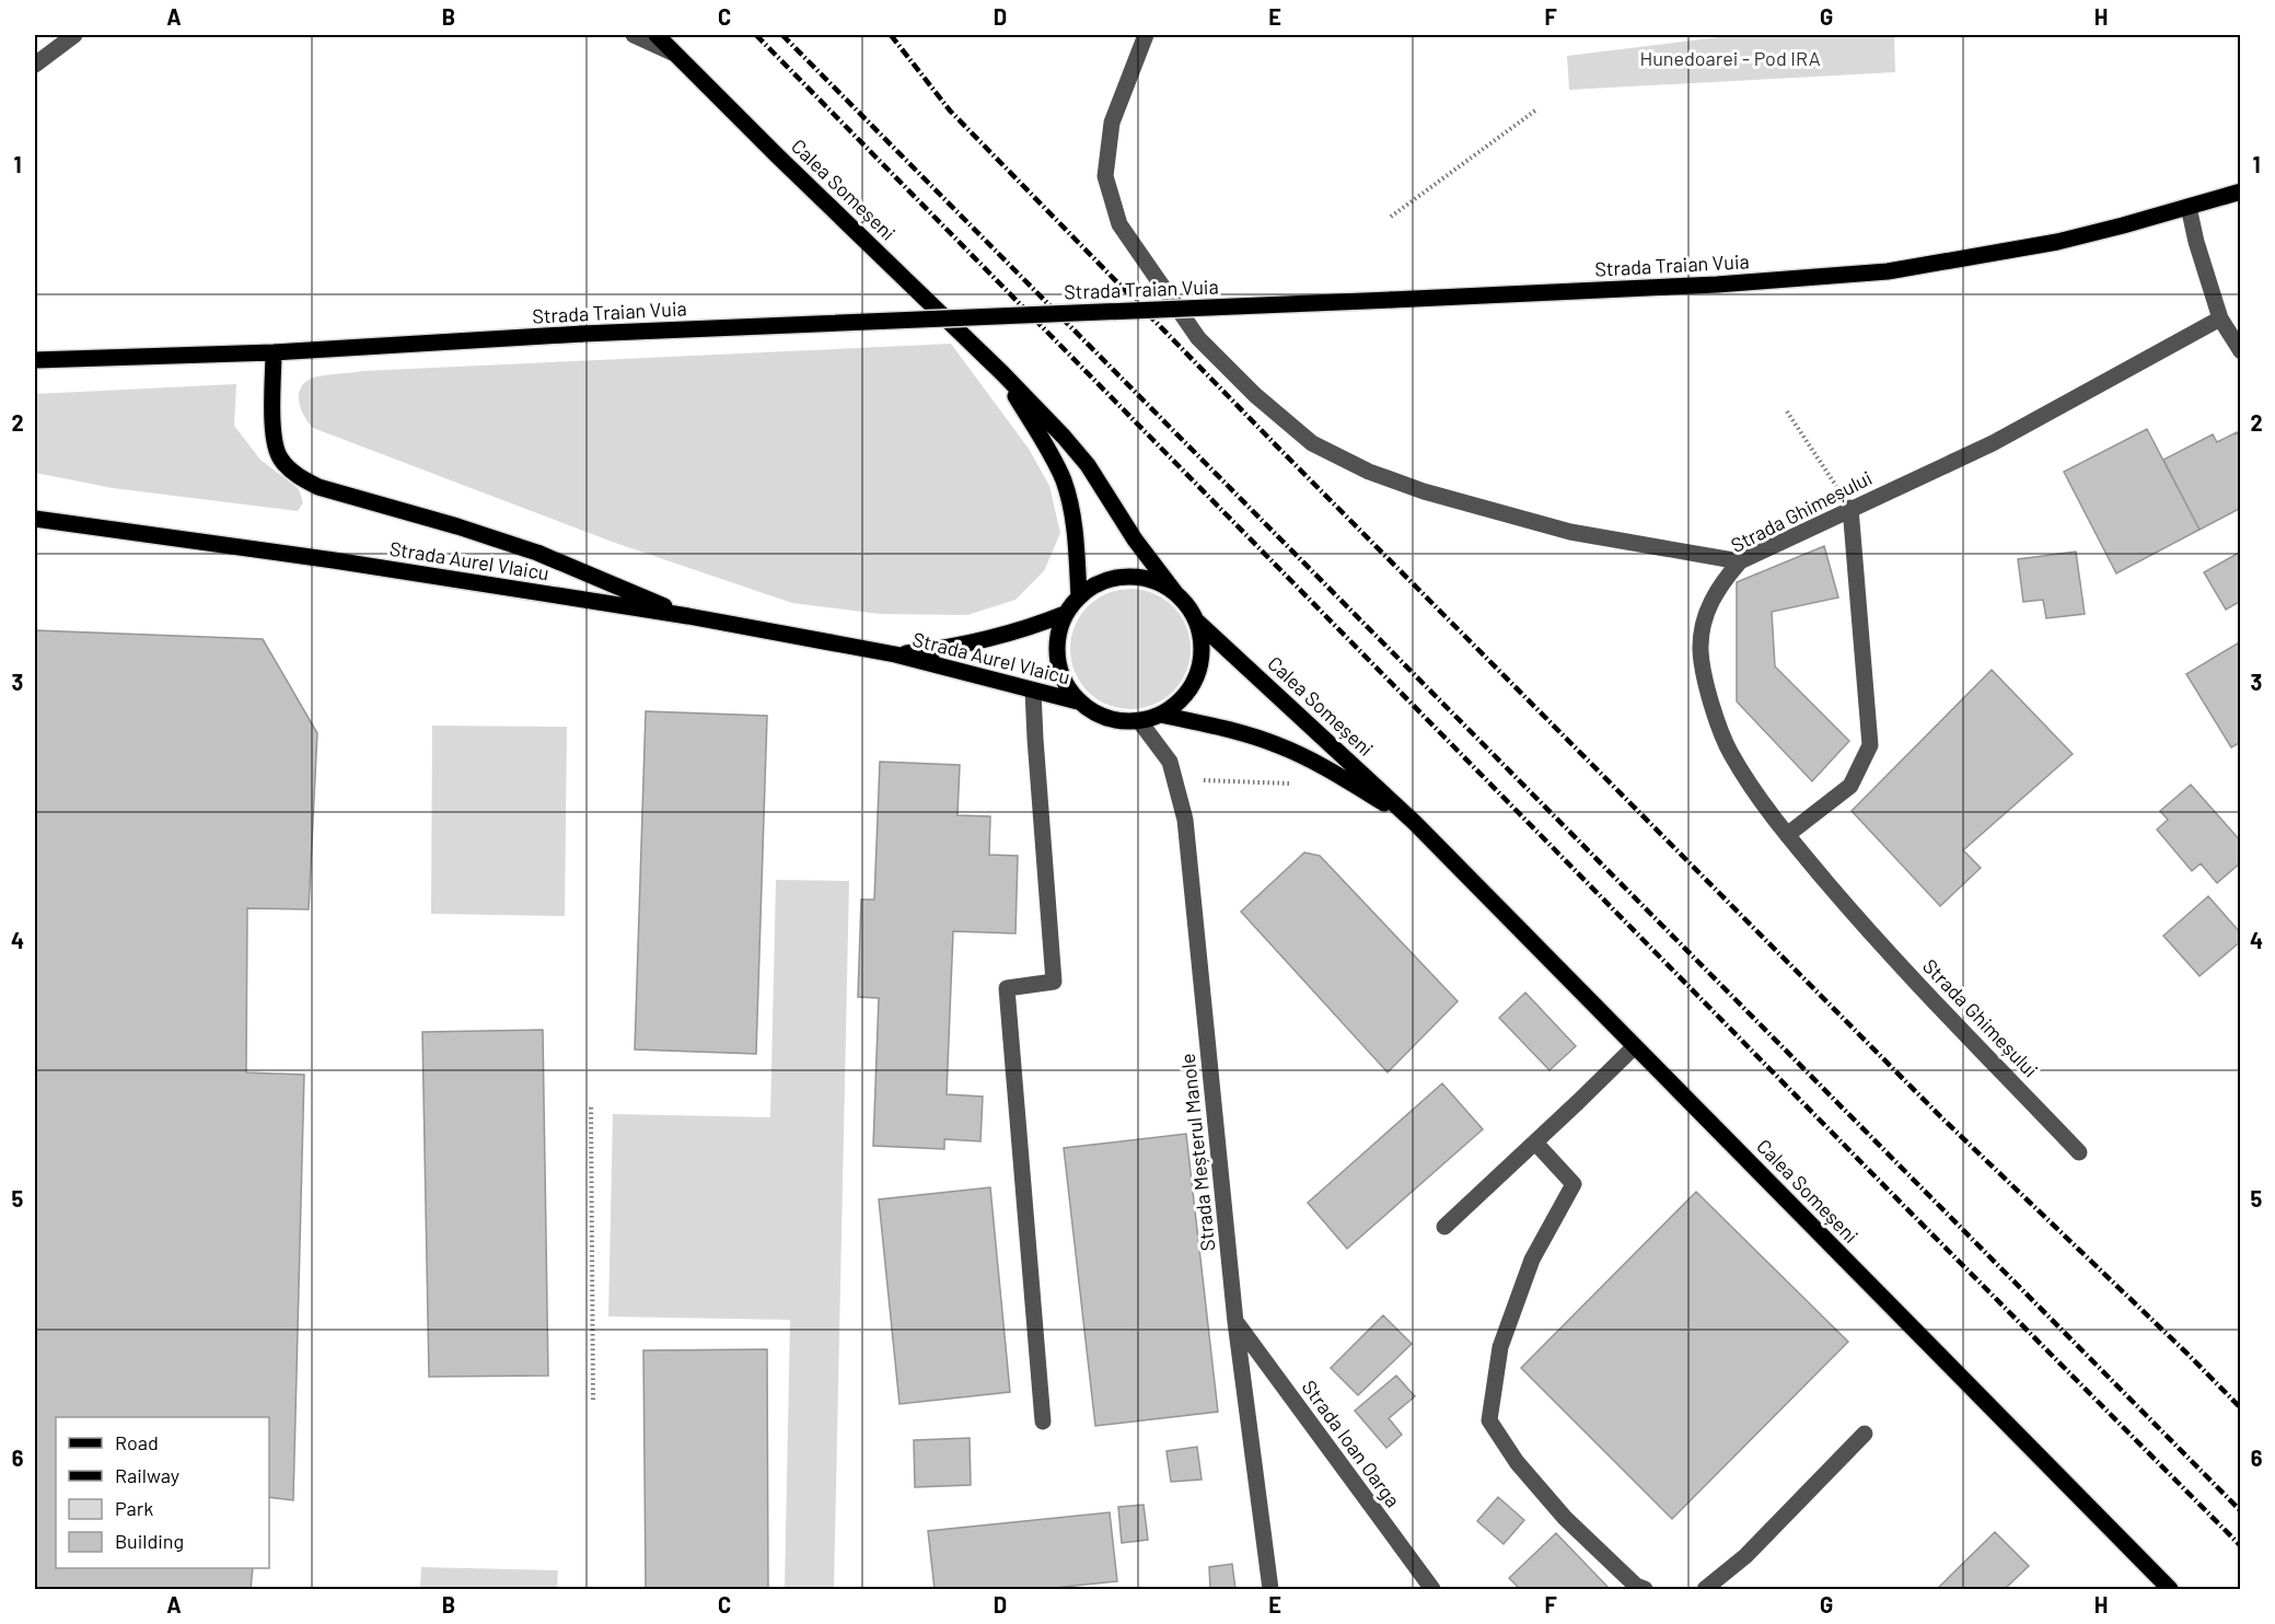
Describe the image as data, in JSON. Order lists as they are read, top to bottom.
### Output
{
  "streets": {
    "main road": ["Calea Someșeni", "Strada Traian Vuia", "Strada Aurel Vlaicu"],
    "street": ["Strada Ghimeșului", "Strada Meșterul Manole", "Strada Ioan Oarga"]
  },
  "crossings": [
    ["Calea Someșeni", "Strada Aurel Vlaicu"],
    ["Calea Someșeni", "Strada Meșterul Manole"],
    ["Strada Aurel Vlaicu", "Strada Meșterul Manole"],
    ["Strada Meșterul Manole", "Strada Ioan Oarga"]
  ],
  "parks": ["Hunedoarei - Pod IRA"],
  "legend": [
    "Road",
    "Railway",
    "Park",
    "Building"
  ],
  "grid": {
    "columns": [
      "A",
      "B",
      "C",
      "D",
      "E",
      "F",
      "G",
      "H"
    ],
    "rows": [
      "1",
      "2",
      "3",
      "4",
      "5",
      "6"
    ]
  }
}
